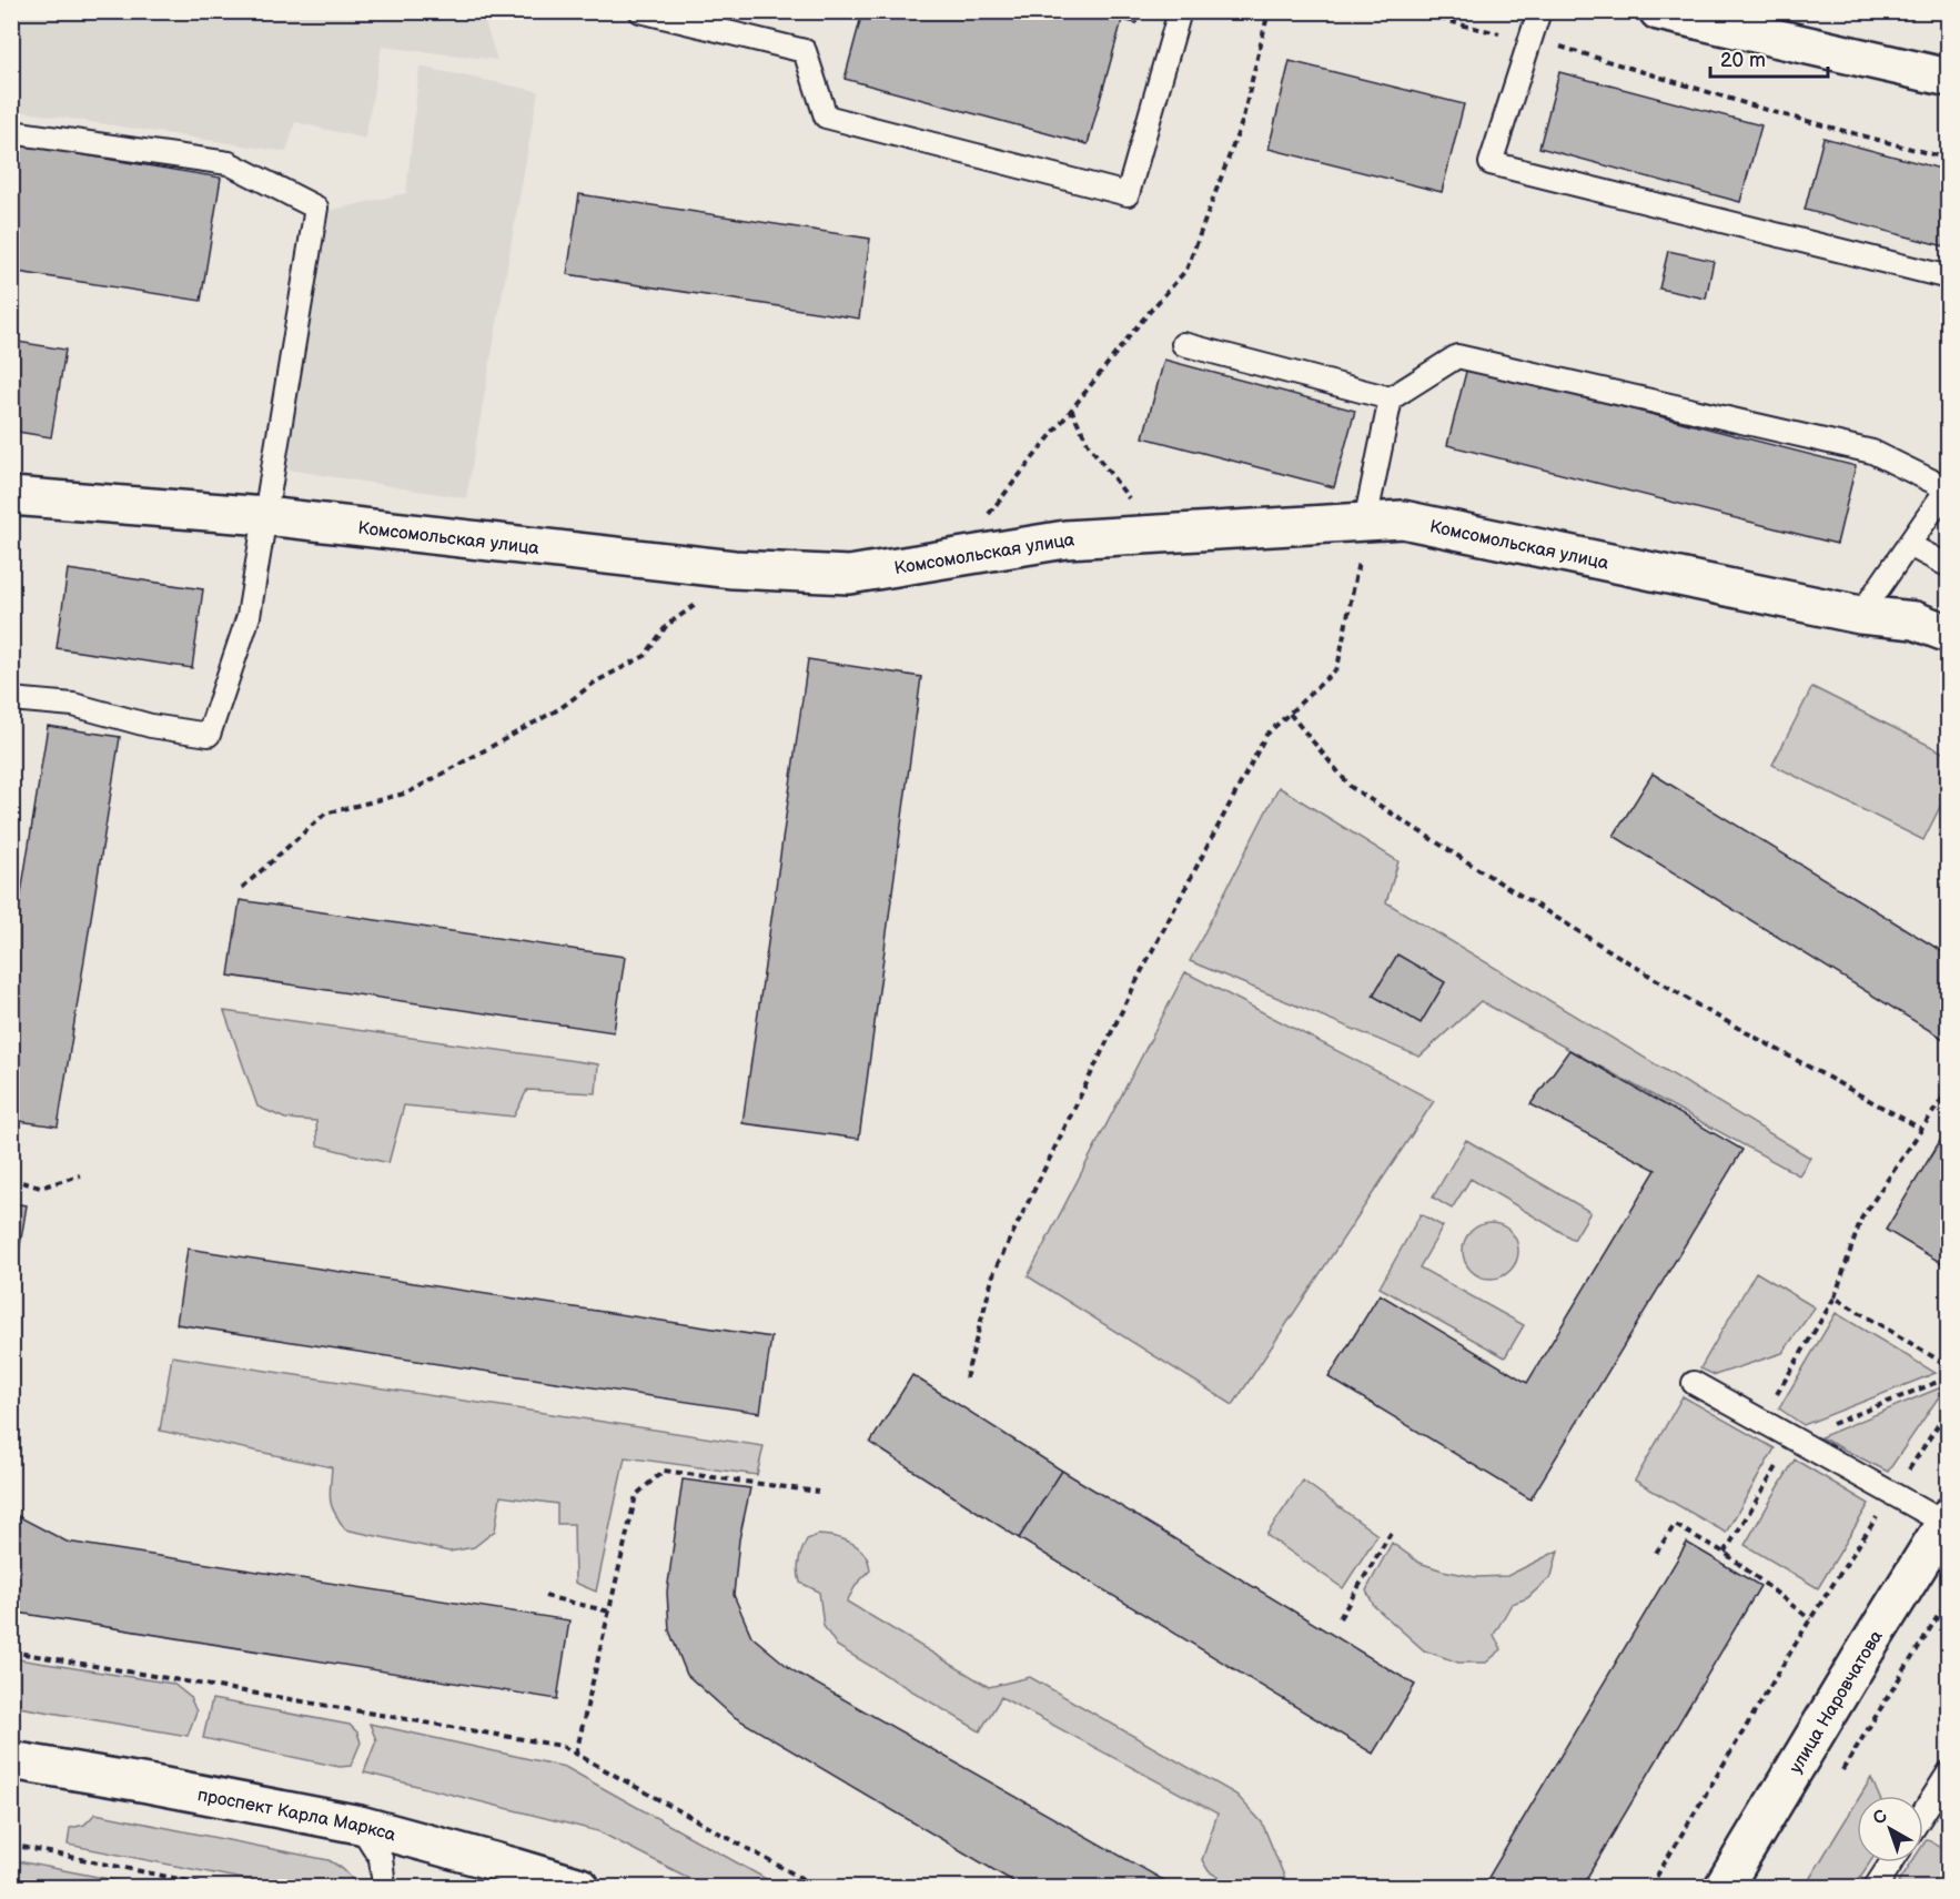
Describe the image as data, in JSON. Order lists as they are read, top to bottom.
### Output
{
  "streets": {
    "street": ["Комсомольская улица", "улица Наровчатова", "проспект Карла Маркса"]
  },
  "scale_bar": "20 m",
  "north": "top left"
}
